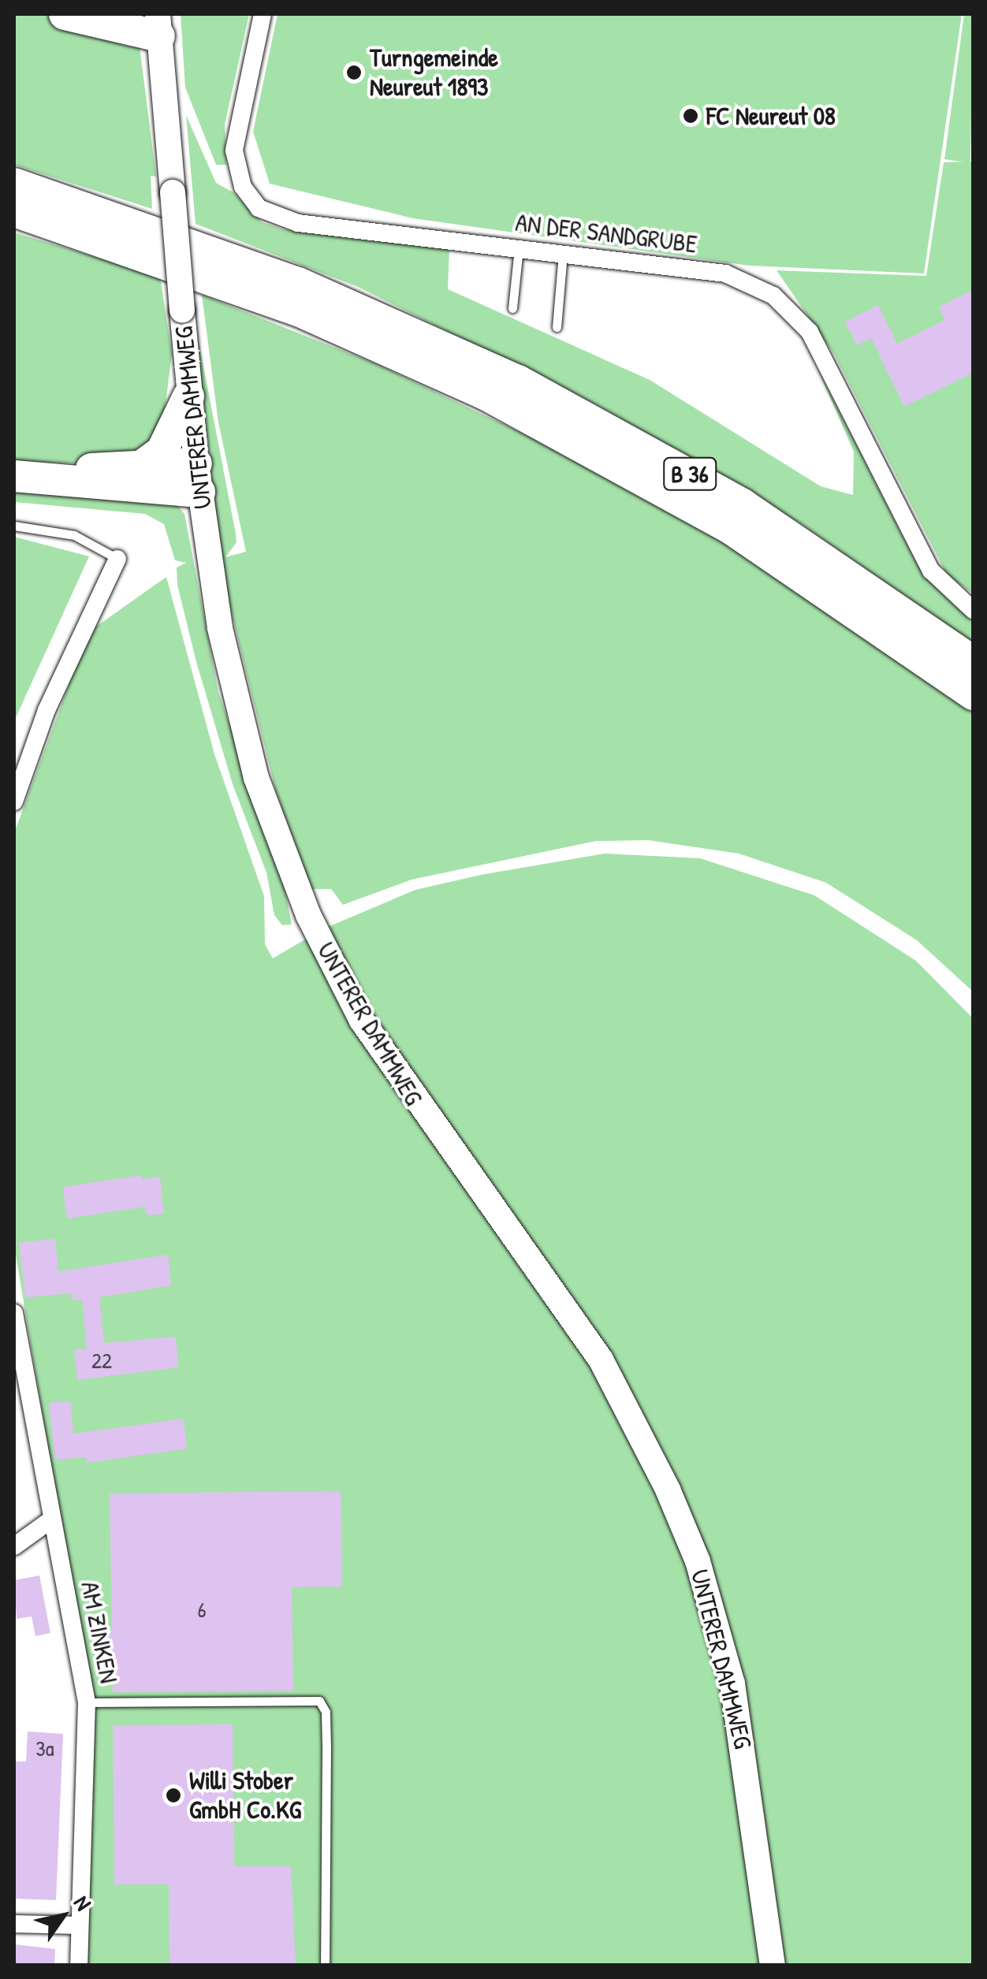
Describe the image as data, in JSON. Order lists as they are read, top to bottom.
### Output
{
  "streets": {
    "highway": ["B 36"],
    "main road": ["UNTERER DAMMWEG"],
    "street": ["AN DER SANDGRUBE", "AM ZINKEN"]
  },
  "places": ["Turngemeinde Neureut 1893", "FC Neureut 08", "Willi Stober GmbH Co.KG"],
  "house_numbers": ["22", "6", "3a"],
  "north": "top right"
}
